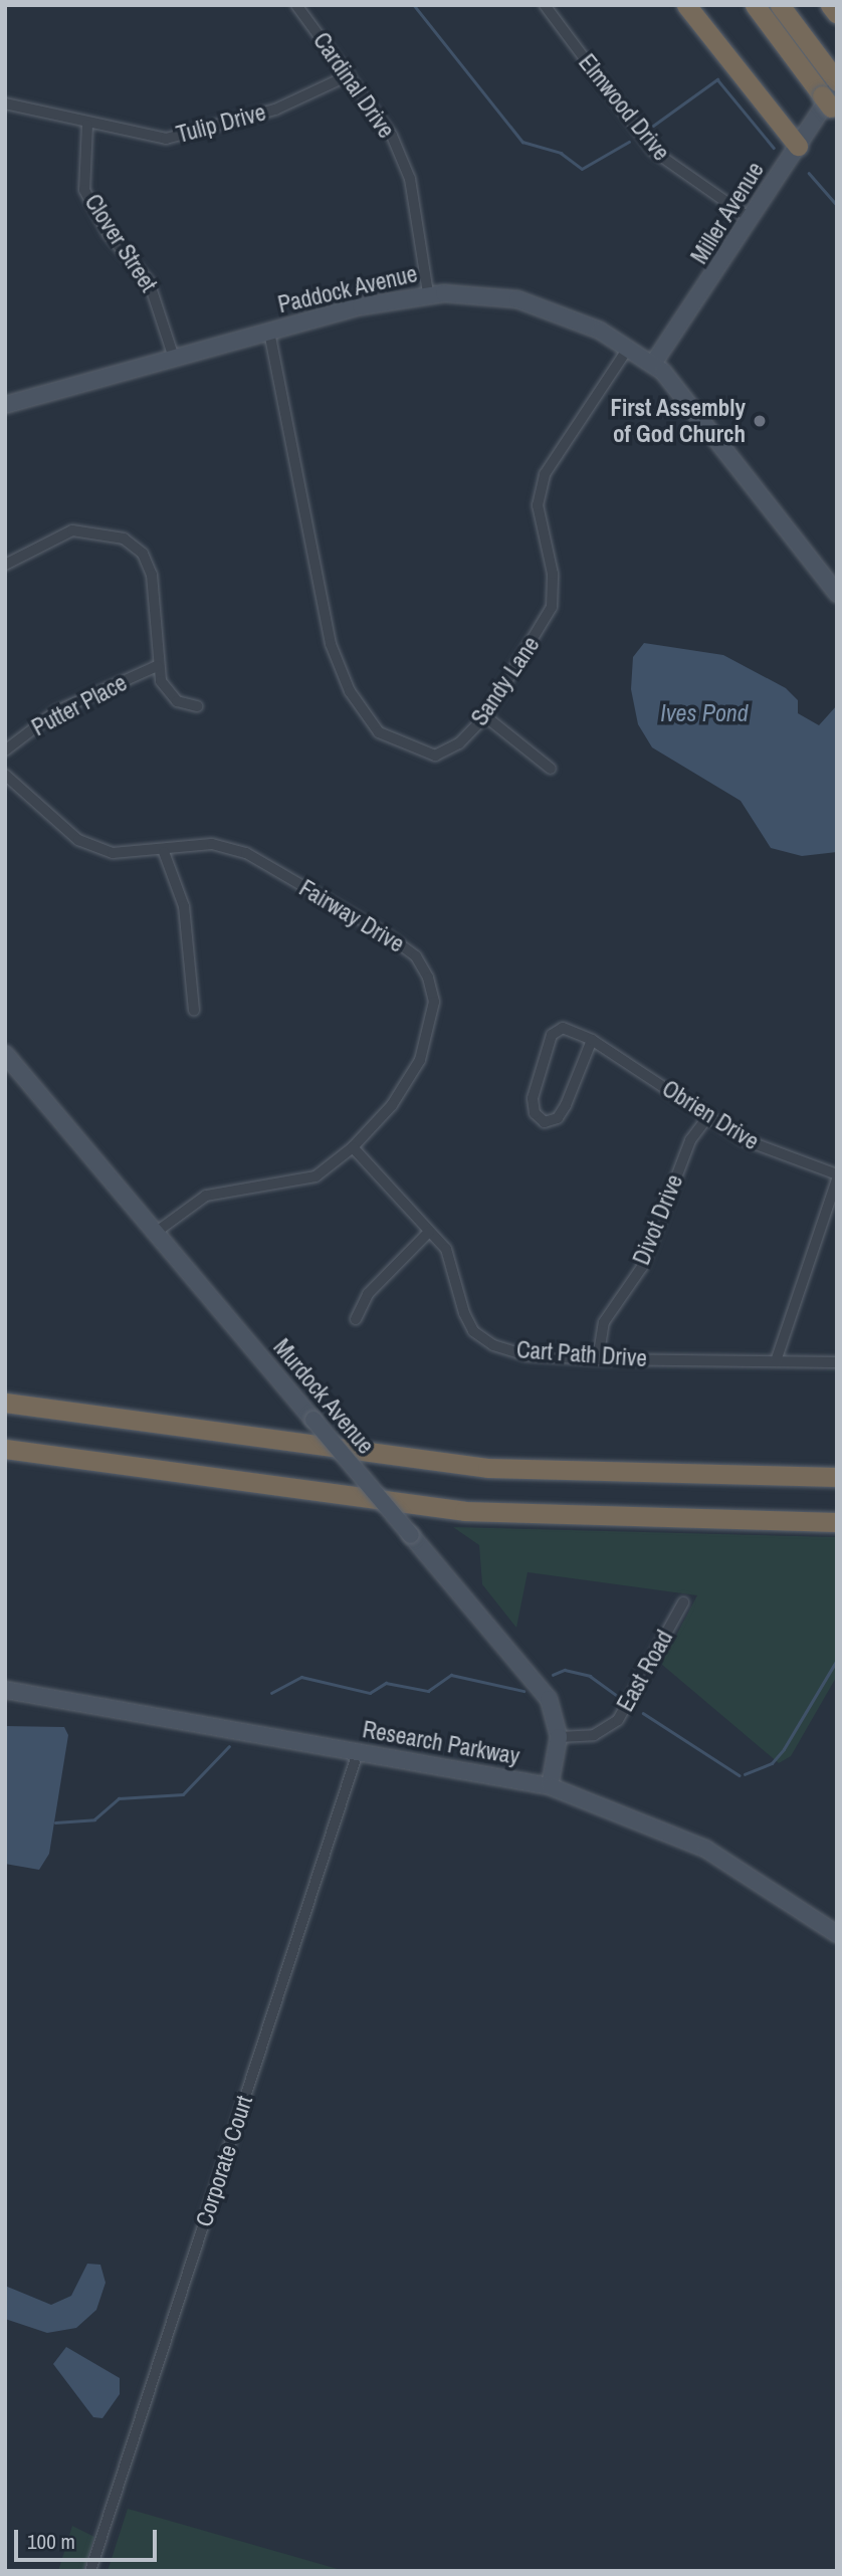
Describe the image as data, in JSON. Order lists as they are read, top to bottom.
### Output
{
  "streets": {
    "main road": [
      "Miller Avenue",
      "Paddock Avenue",
      "Murdock Avenue",
      "Research Parkway"
    ],
    "street": [
      "Cardinal Drive",
      "Elmwood Drive",
      "Tulip Drive",
      "Clover Street",
      "Sandy Lane",
      "Putter Place",
      "Fairway Drive",
      "Obrien Drive",
      "Divot Drive",
      "Cart Path Drive",
      "East Road",
      "Corporate Court"
    ]
  },
  "crossings": [
    ["Cardinal Drive", "Tulip Drive"],
    ["Cardinal Drive", "Paddock Avenue"],
    ["Elmwood Drive", "Miller Avenue"],
    ["Tulip Drive", "Clover Street"],
    ["Miller Avenue", "Paddock Avenue"],
    ["Clover Street", "Paddock Avenue"],
    ["Paddock Avenue", "Sandy Lane"],
    ["Fairway Drive", "Cart Path Drive"],
    ["Fairway Drive", "Murdock Avenue"],
    ["Obrien Drive", "Divot Drive"],
    ["Divot Drive", "Cart Path Drive"],
    ["Murdock Avenue", "East Road"],
    ["Research Parkway", "Corporate Court"]
  ],
  "water": ["Ives Pond"],
  "places": ["First Assembly of God Church"],
  "scale_bar": "100 m"
}
